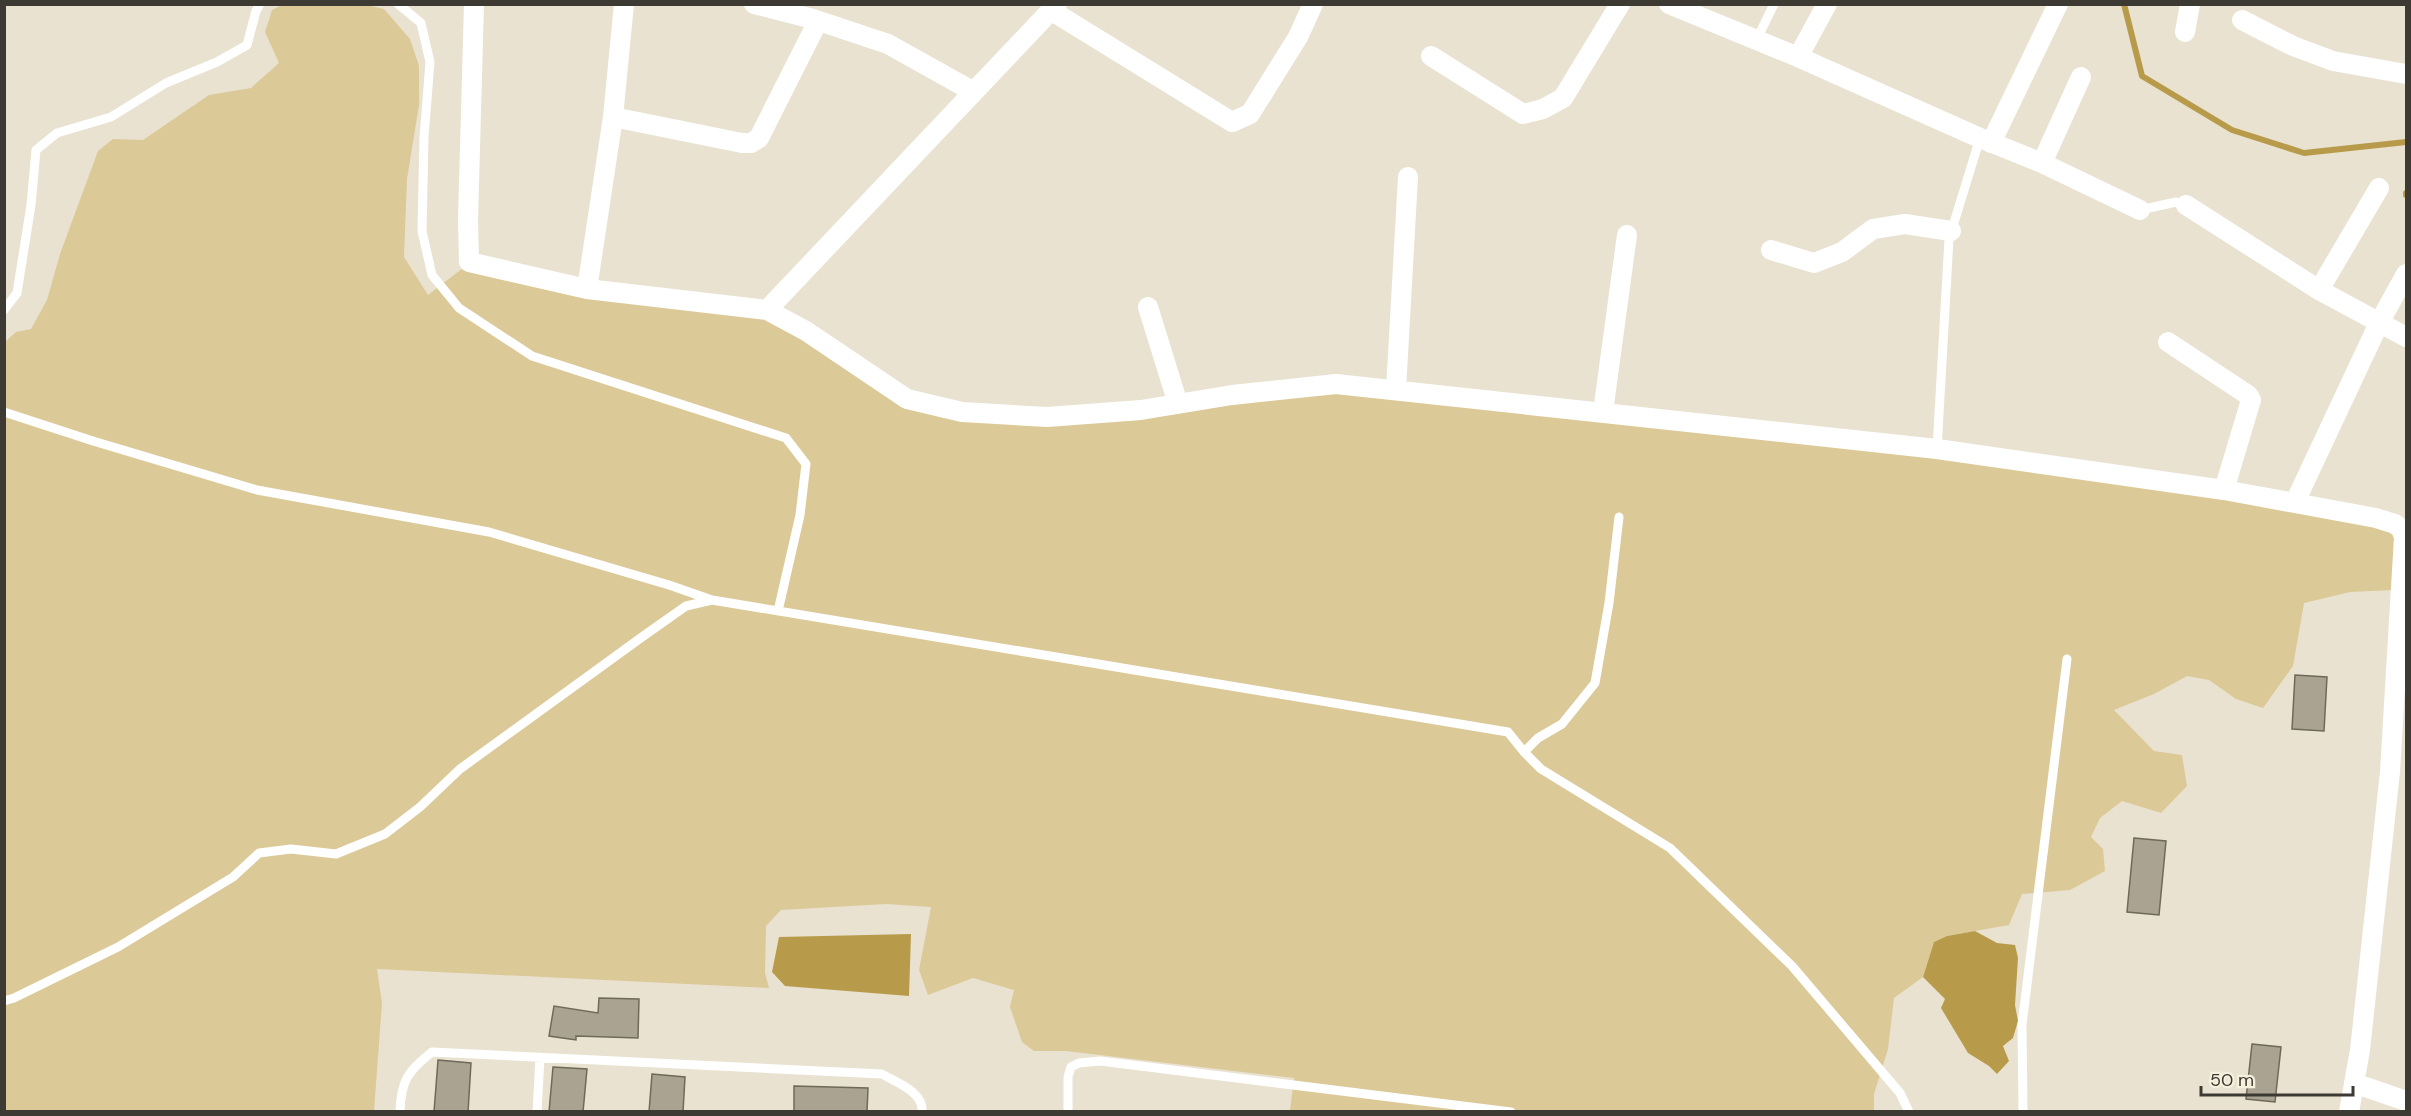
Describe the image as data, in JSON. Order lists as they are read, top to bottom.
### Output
{
  "scale_bar": "50 m"
}
